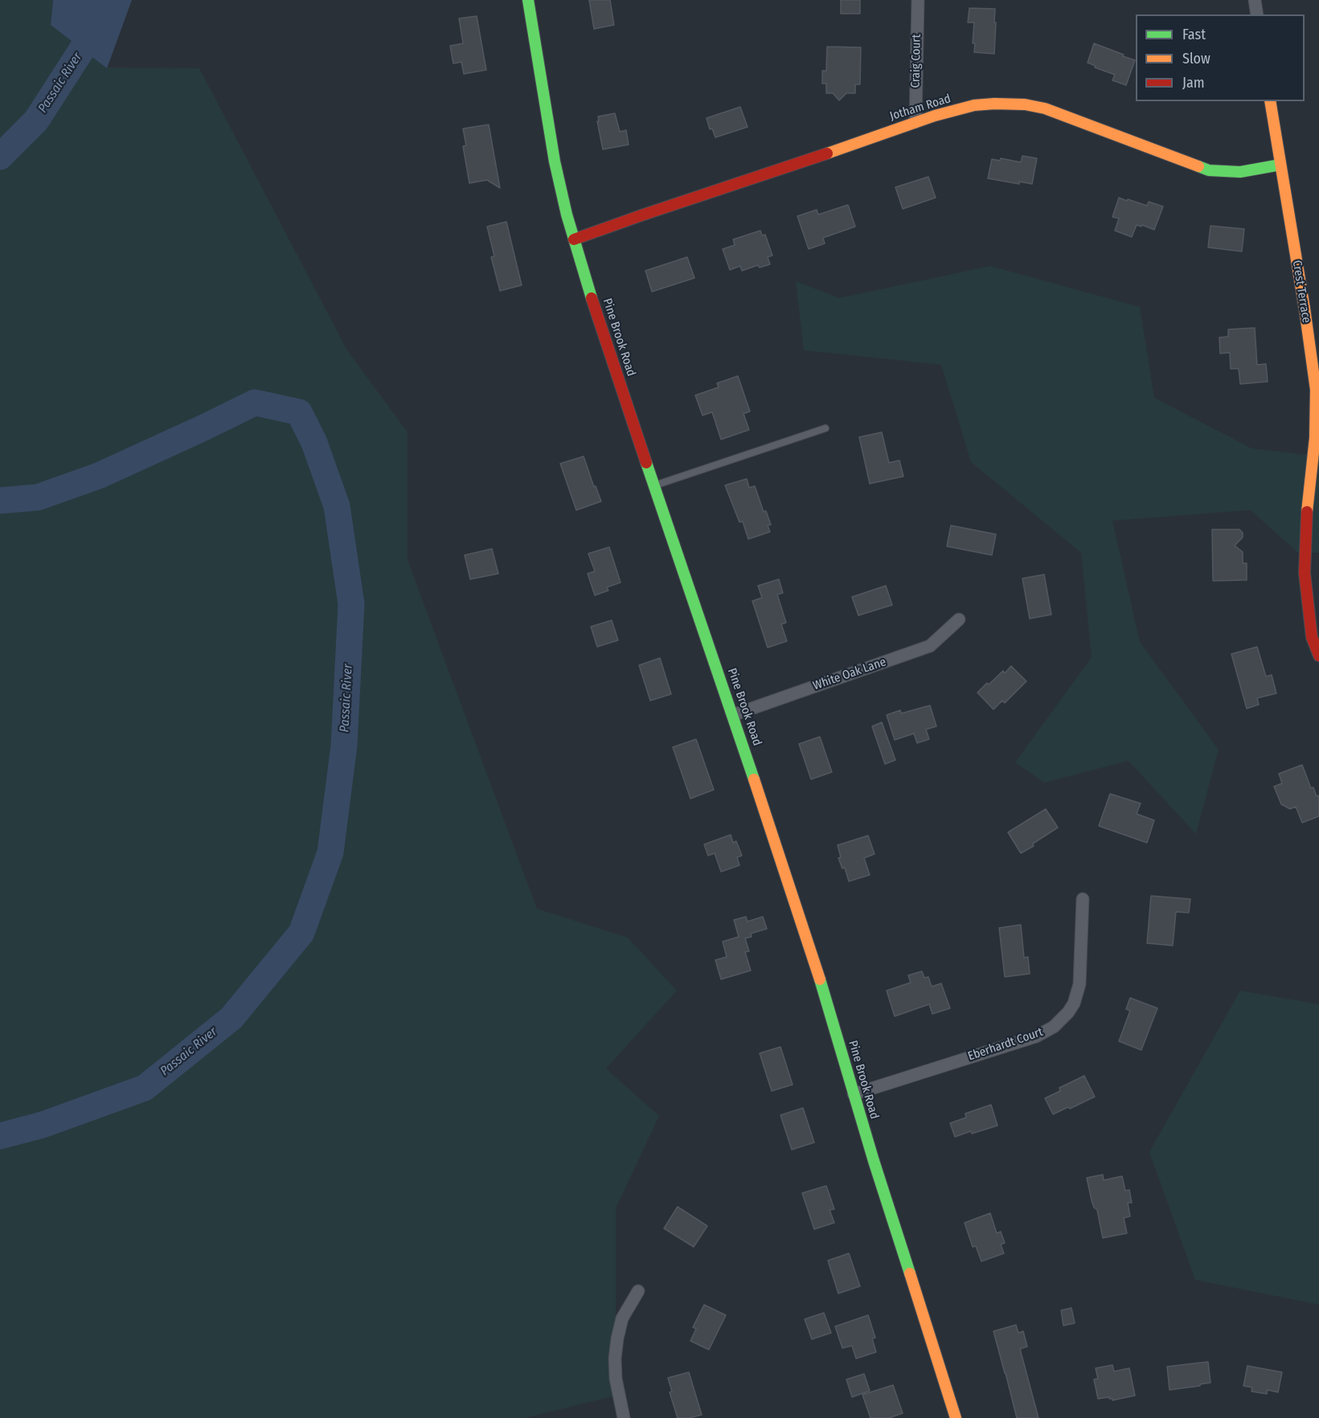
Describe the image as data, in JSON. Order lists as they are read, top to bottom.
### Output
{
  "streets": {
    "street": [
      "Craig Court",
      "Jotham Road",
      "Crest Terrace",
      "Pine Brook Road",
      "White Oak Lane",
      "Eberhardt Court"
    ]
  },
  "crossings": [
    ["Craig Court", "Jotham Road"],
    ["Jotham Road", "Crest Terrace"],
    ["Jotham Road", "Pine Brook Road"],
    ["Pine Brook Road", "White Oak Lane"],
    ["Pine Brook Road", "Eberhardt Court"]
  ],
  "water": ["Passaic River"],
  "legend": ["Fast", "Slow", "Jam"]
}
